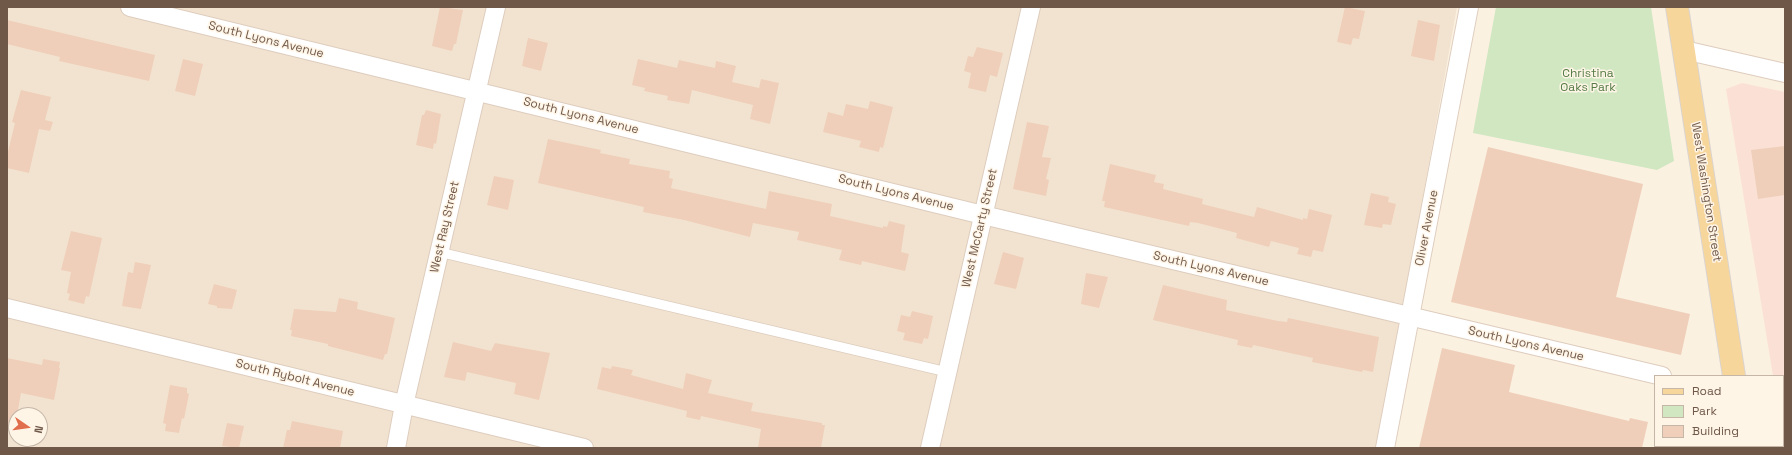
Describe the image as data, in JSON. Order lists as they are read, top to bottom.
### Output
{
  "streets": {
    "main road": ["West Washington Street"],
    "street": [
      "South Lyons Avenue",
      "West Ray Street",
      "West McCarty Street",
      "Oliver Avenue",
      "South Rybolt Avenue"
    ]
  },
  "crossings": [
    ["South Lyons Avenue", "West Ray Street"],
    ["South Lyons Avenue", "West McCarty Street"],
    ["South Lyons Avenue", "Oliver Avenue"],
    ["West Ray Street", "South Rybolt Avenue"]
  ],
  "parks": ["Christina Oaks Park"],
  "legend": ["Road", "Park", "Building"],
  "north": "right"
}
